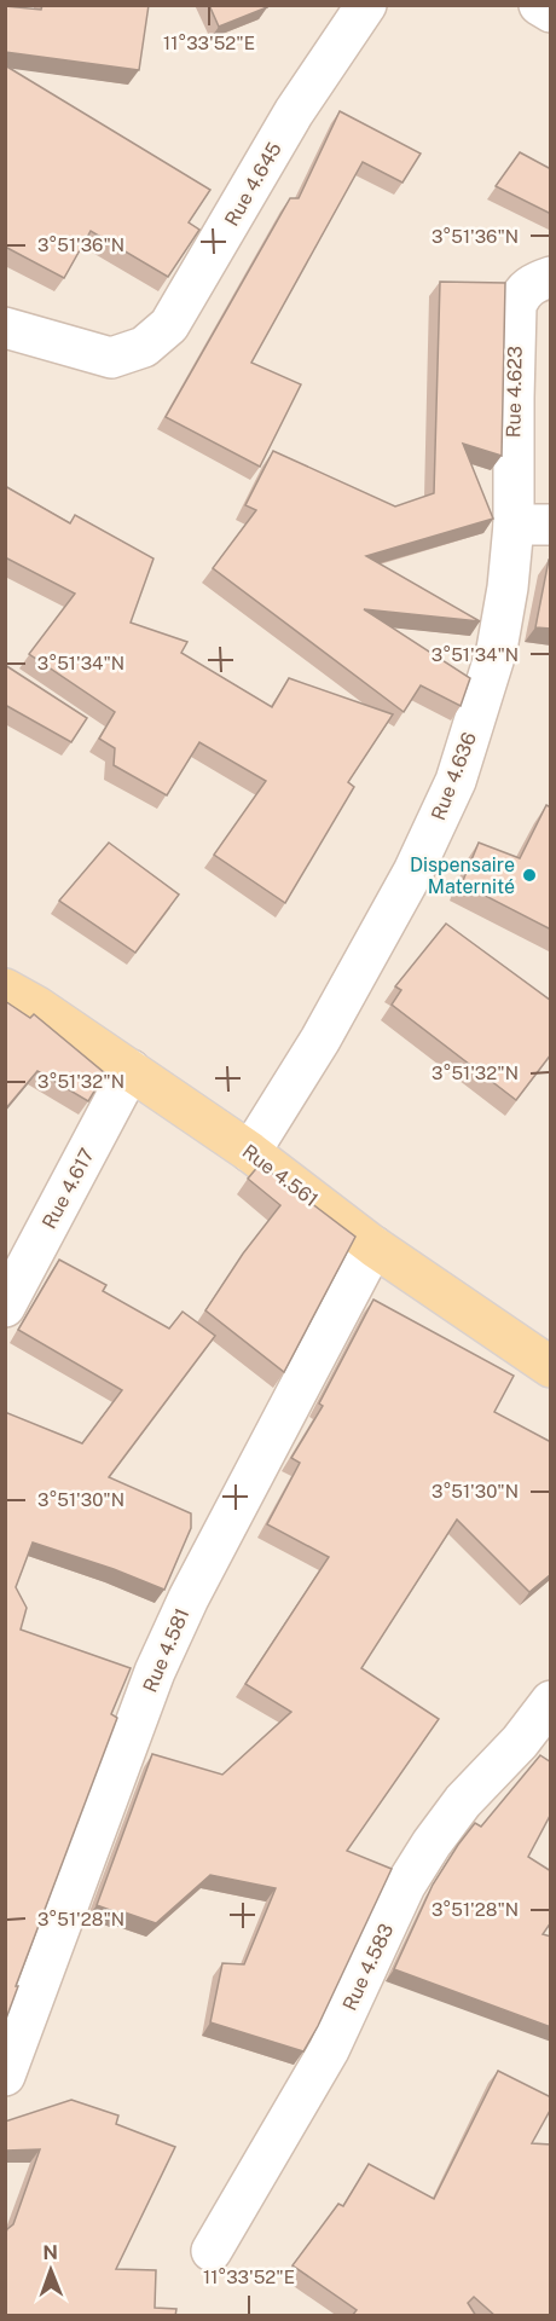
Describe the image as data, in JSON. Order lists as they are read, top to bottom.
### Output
{
  "streets": {
    "main road": ["Rue 4.561"],
    "street": [
      "Rue 4.645",
      "Rue 4.623",
      "Rue 4.636",
      "Rue 4.617",
      "Rue 4.581",
      "Rue 4.583"
    ]
  },
  "crossings": [
    ["Rue 4.623", "Rue 4.636"],
    ["Rue 4.636", "Rue 4.561"],
    ["Rue 4.561", "Rue 4.617"],
    ["Rue 4.561", "Rue 4.581"]
  ],
  "places": ["Dispensaire Maternité"],
  "north": "top",
  "coordinates": [
    "11°33'52\"E",
    "3°51'36\"N",
    "3°51'34\"N",
    "3°51'32\"N",
    "3°51'30\"N",
    "3°51'28\"N"
  ]
}
